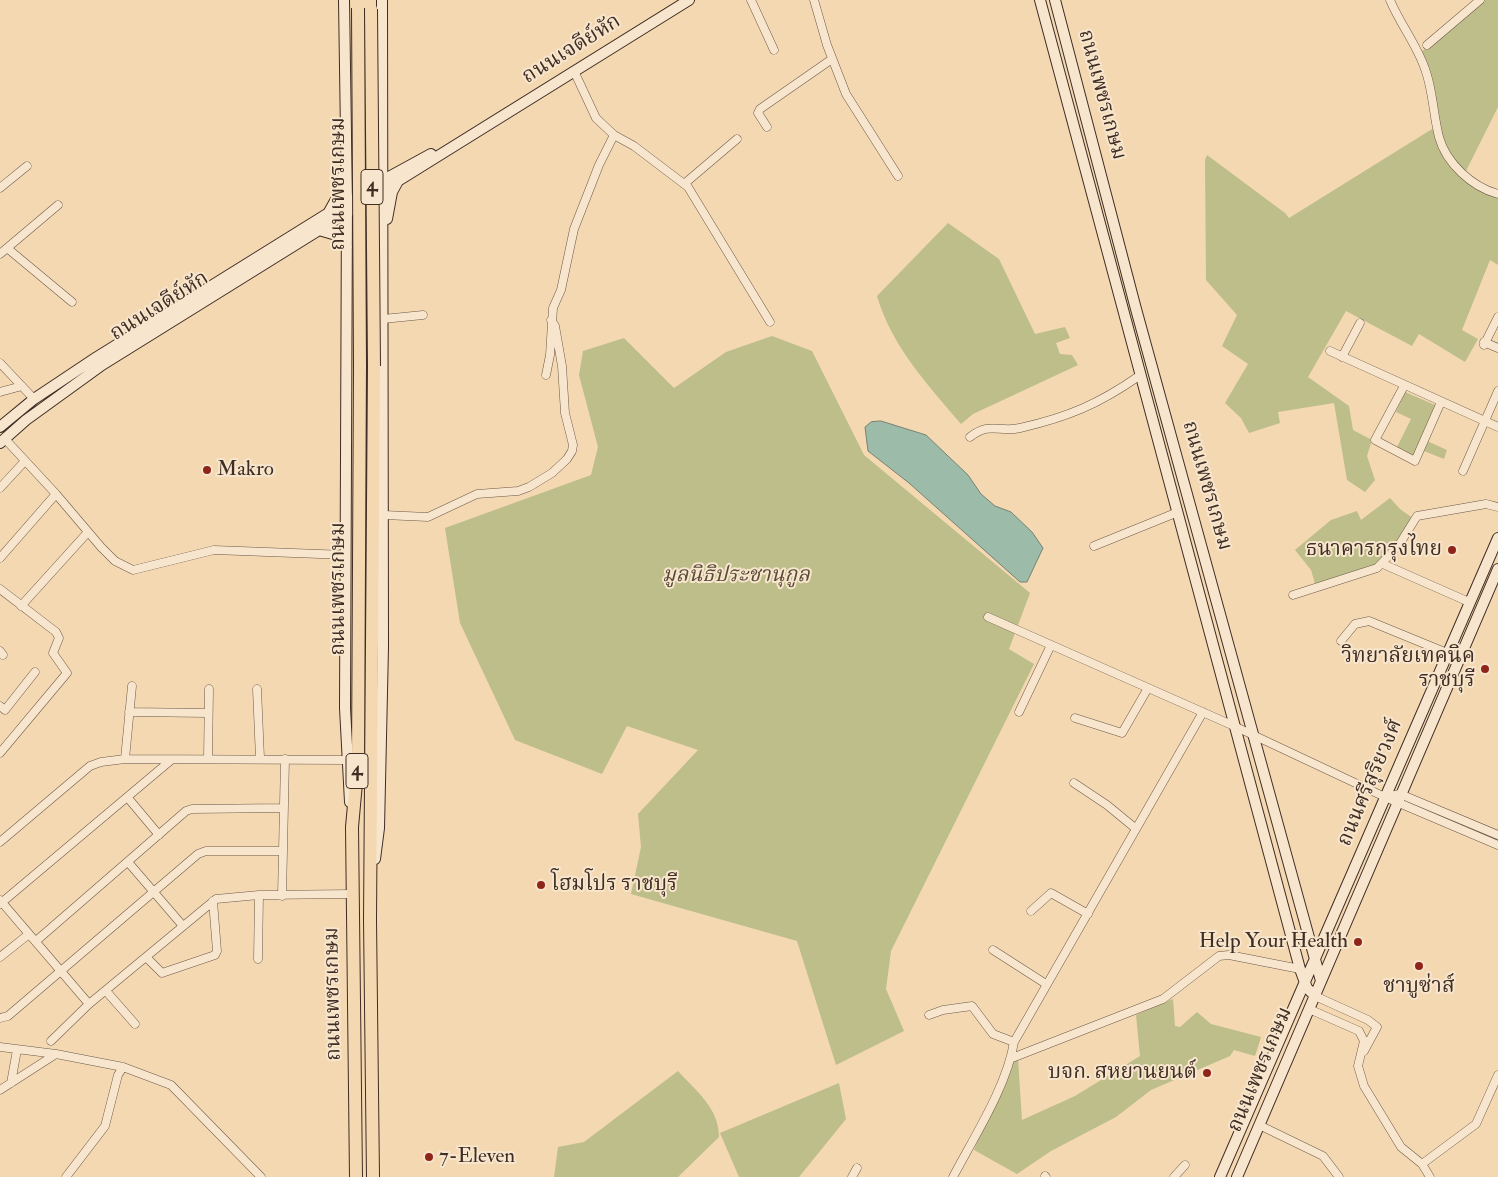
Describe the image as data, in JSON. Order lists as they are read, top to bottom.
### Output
{
  "streets": {
    "highway": ["ถนนเพชรเกษม", "4"],
    "main road": ["ถนนเจดีย์หัก", "ถนนศรีสุริยวงศ์"]
  },
  "crossings": [
    ["ถนนเจดีย์หัก", "4"],
    ["ถนนเพชรเกษม", "4"],
    ["ถนนเพชรเกษม", "ถนนศรีสุริยวงศ์"]
  ],
  "parks": ["มูลนิธิประชานุกูล"],
  "places": [
    "Makro",
    "ธนาคารกรุงไทย",
    "วิทยาลัยเทคนิค ราชบุรี",
    "โฮมโปร ราชบุรี",
    "Help Your Health",
    "ชาบูซ่าส์",
    "บจก. สหยานยนต์",
    "7-Eleven"
  ]
}
